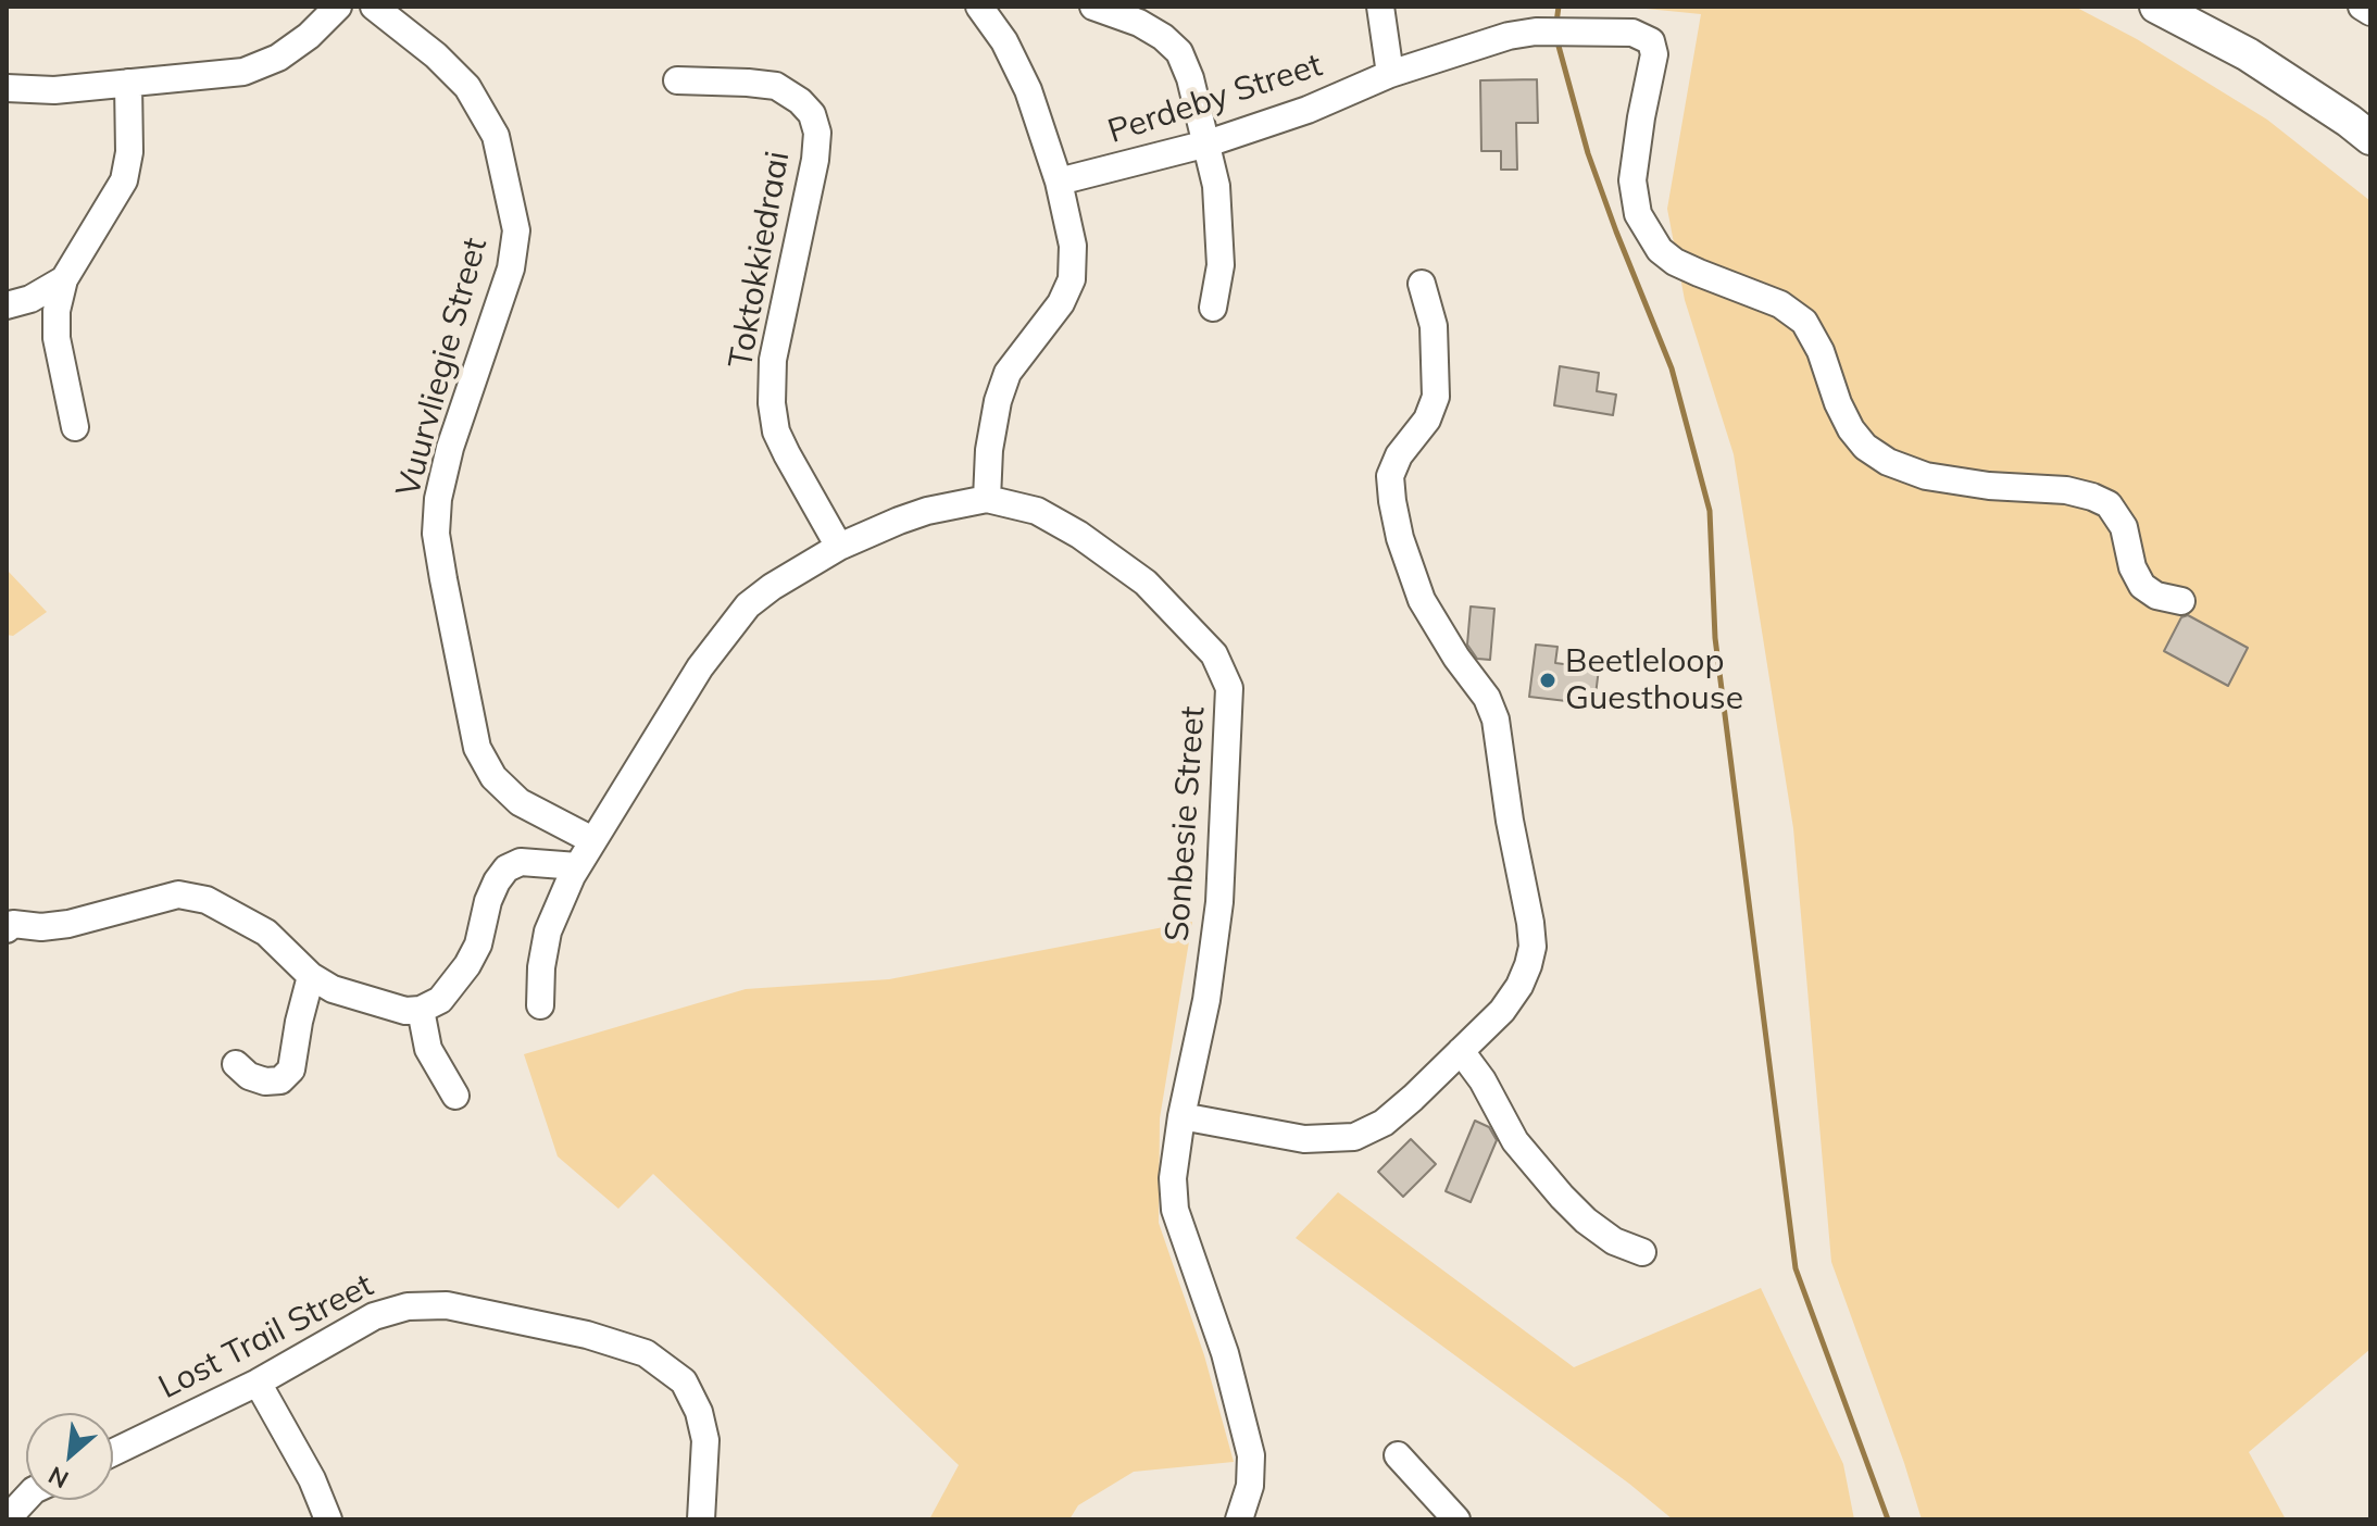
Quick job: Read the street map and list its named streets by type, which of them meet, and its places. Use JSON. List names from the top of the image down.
{
  "streets": {
    "street": [
      "Perdeby Street",
      "Toktokkiedraai",
      "Vuurvliegie Street",
      "Sonbesie Street",
      "Lost Trail Street"
    ]
  },
  "crossings": [
    ["Toktokkiedraai", "Sonbesie Street"],
    ["Vuurvliegie Street", "Sonbesie Street"]
  ],
  "places": ["Beetleloop Guesthouse"],
  "north": "bottom left"
}
